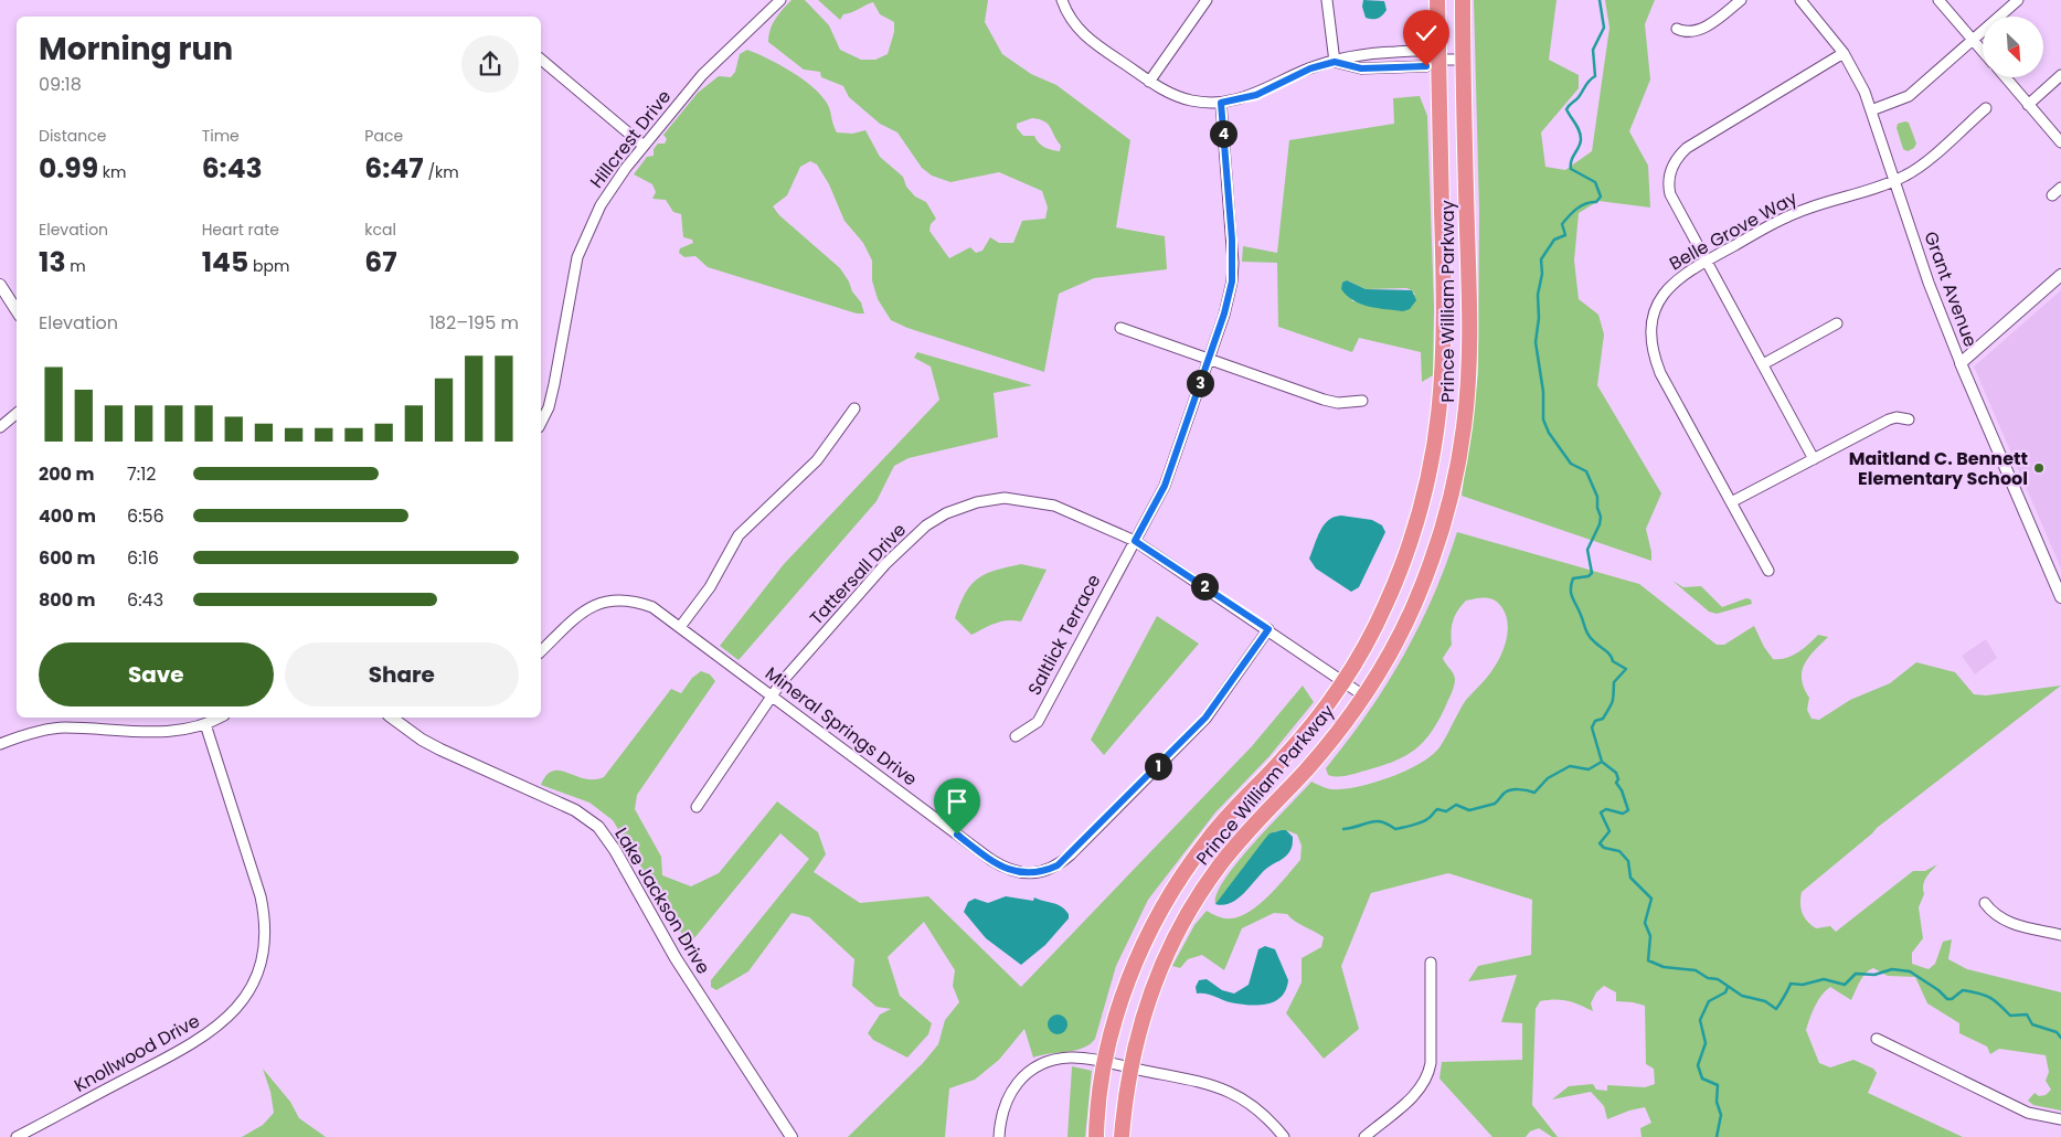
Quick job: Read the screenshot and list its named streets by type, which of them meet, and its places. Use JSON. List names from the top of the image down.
{
  "streets": {
    "highway": ["Prince William Parkway"],
    "street": [
      "Hillcrest Drive",
      "Belle Grove Way",
      "Grant Avenue",
      "Tattersall Drive",
      "Saltlick Terrace",
      "Mineral Springs Drive",
      "Lake Jackson Drive",
      "Knollwood Drive"
    ]
  },
  "crossings": [
    ["Belle Grove Way", "Grant Avenue"],
    ["Prince William Parkway", "Tattersall Drive"],
    ["Tattersall Drive", "Saltlick Terrace"],
    ["Tattersall Drive", "Mineral Springs Drive"]
  ],
  "places": ["Maitland C. Bennett Elementary School"],
  "north": "bottom right",
  "page": {
    "heading": ["Morning run", "09:18"],
    "stats": [
      ["Distance", "0.99 km"],
      ["Time", "6:43"],
      ["Pace", "6:47 /km"],
      ["Elevation", "13 m"],
      ["Heart rate", "145 bpm"],
      ["kcal", "67"]
    ],
    "pins": [
      "4",
      "3",
      "2",
      "1"
    ],
    "chart": ["Elevation", "182–195 m"],
    "list": [
      {
        "name": "200 m",
        "note": "7:12"
      },
      {
        "name": "400 m",
        "note": "6:56"
      },
      {
        "name": "600 m",
        "note": "6:16"
      },
      {
        "name": "800 m",
        "note": "6:43"
      }
    ],
    "buttons": ["Save", "Share"]
  }
}
